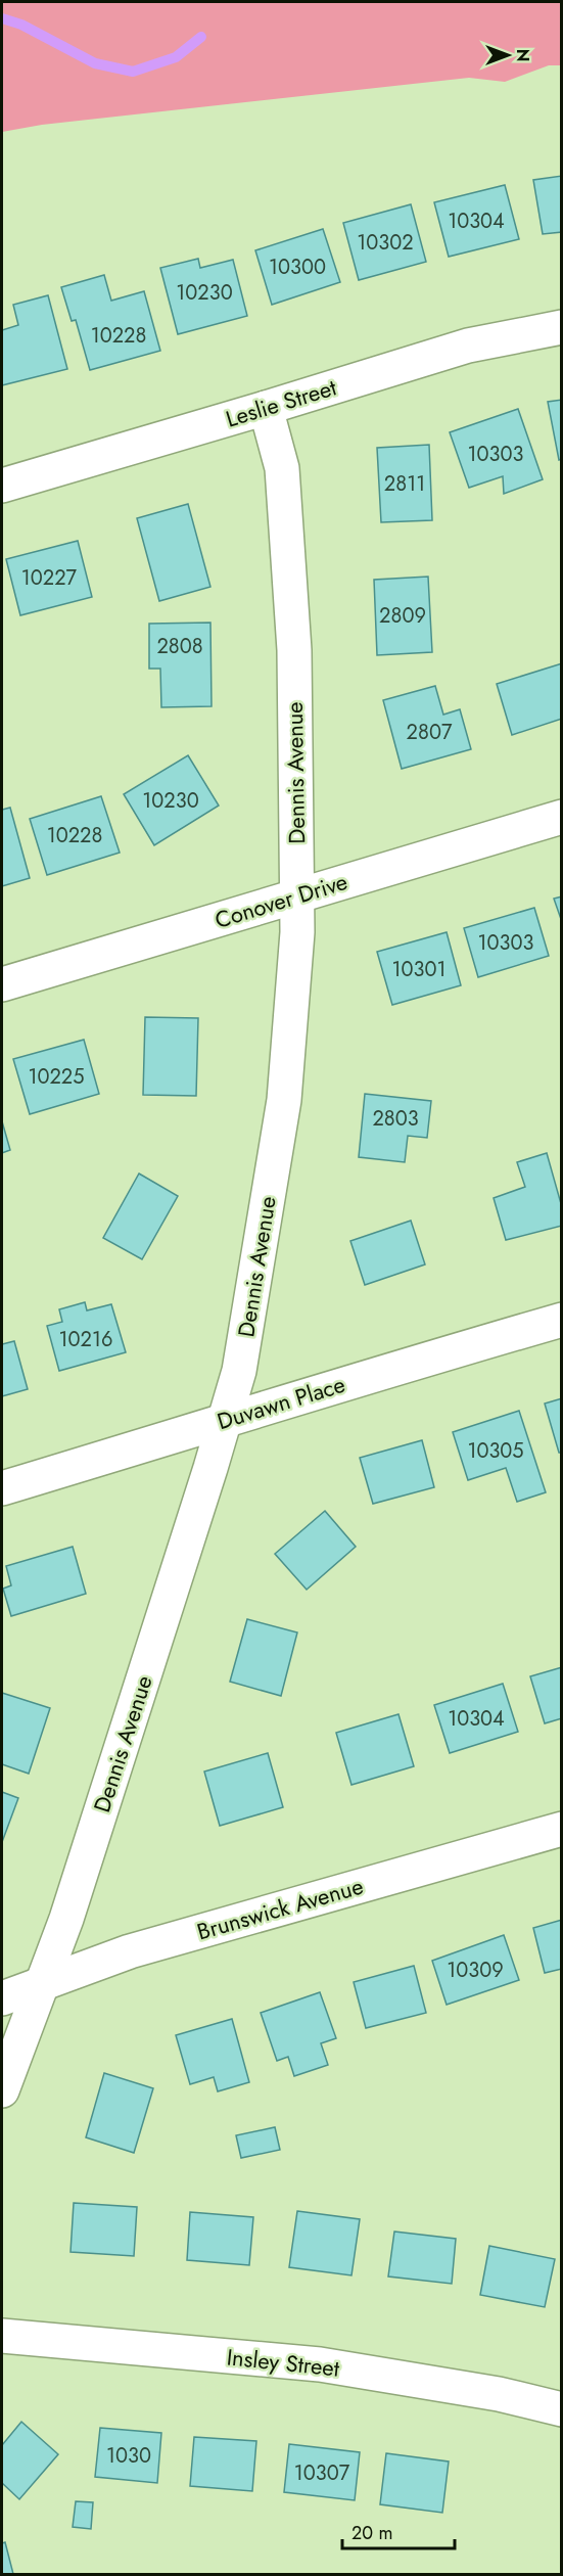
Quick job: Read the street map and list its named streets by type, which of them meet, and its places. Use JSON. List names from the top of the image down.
{
  "streets": {
    "street": [
      "Leslie Street",
      "Dennis Avenue",
      "Conover Drive",
      "Duvawn Place",
      "Brunswick Avenue",
      "Insley Street"
    ]
  },
  "crossings": [
    ["Leslie Street", "Dennis Avenue"],
    ["Dennis Avenue", "Conover Drive"],
    ["Dennis Avenue", "Duvawn Place"],
    ["Dennis Avenue", "Brunswick Avenue"]
  ],
  "house_numbers": [
    "10304",
    "10302",
    "10300",
    "10230",
    "10228",
    "10303",
    "2811",
    "10227",
    "2809",
    "2808",
    "2807",
    "10230",
    "10228",
    "10303",
    "10301",
    "10225",
    "2803",
    "10216",
    "10305",
    "10304",
    "10309",
    "1030",
    "10307"
  ],
  "scale_bar": "20 m",
  "north": "right"
}
